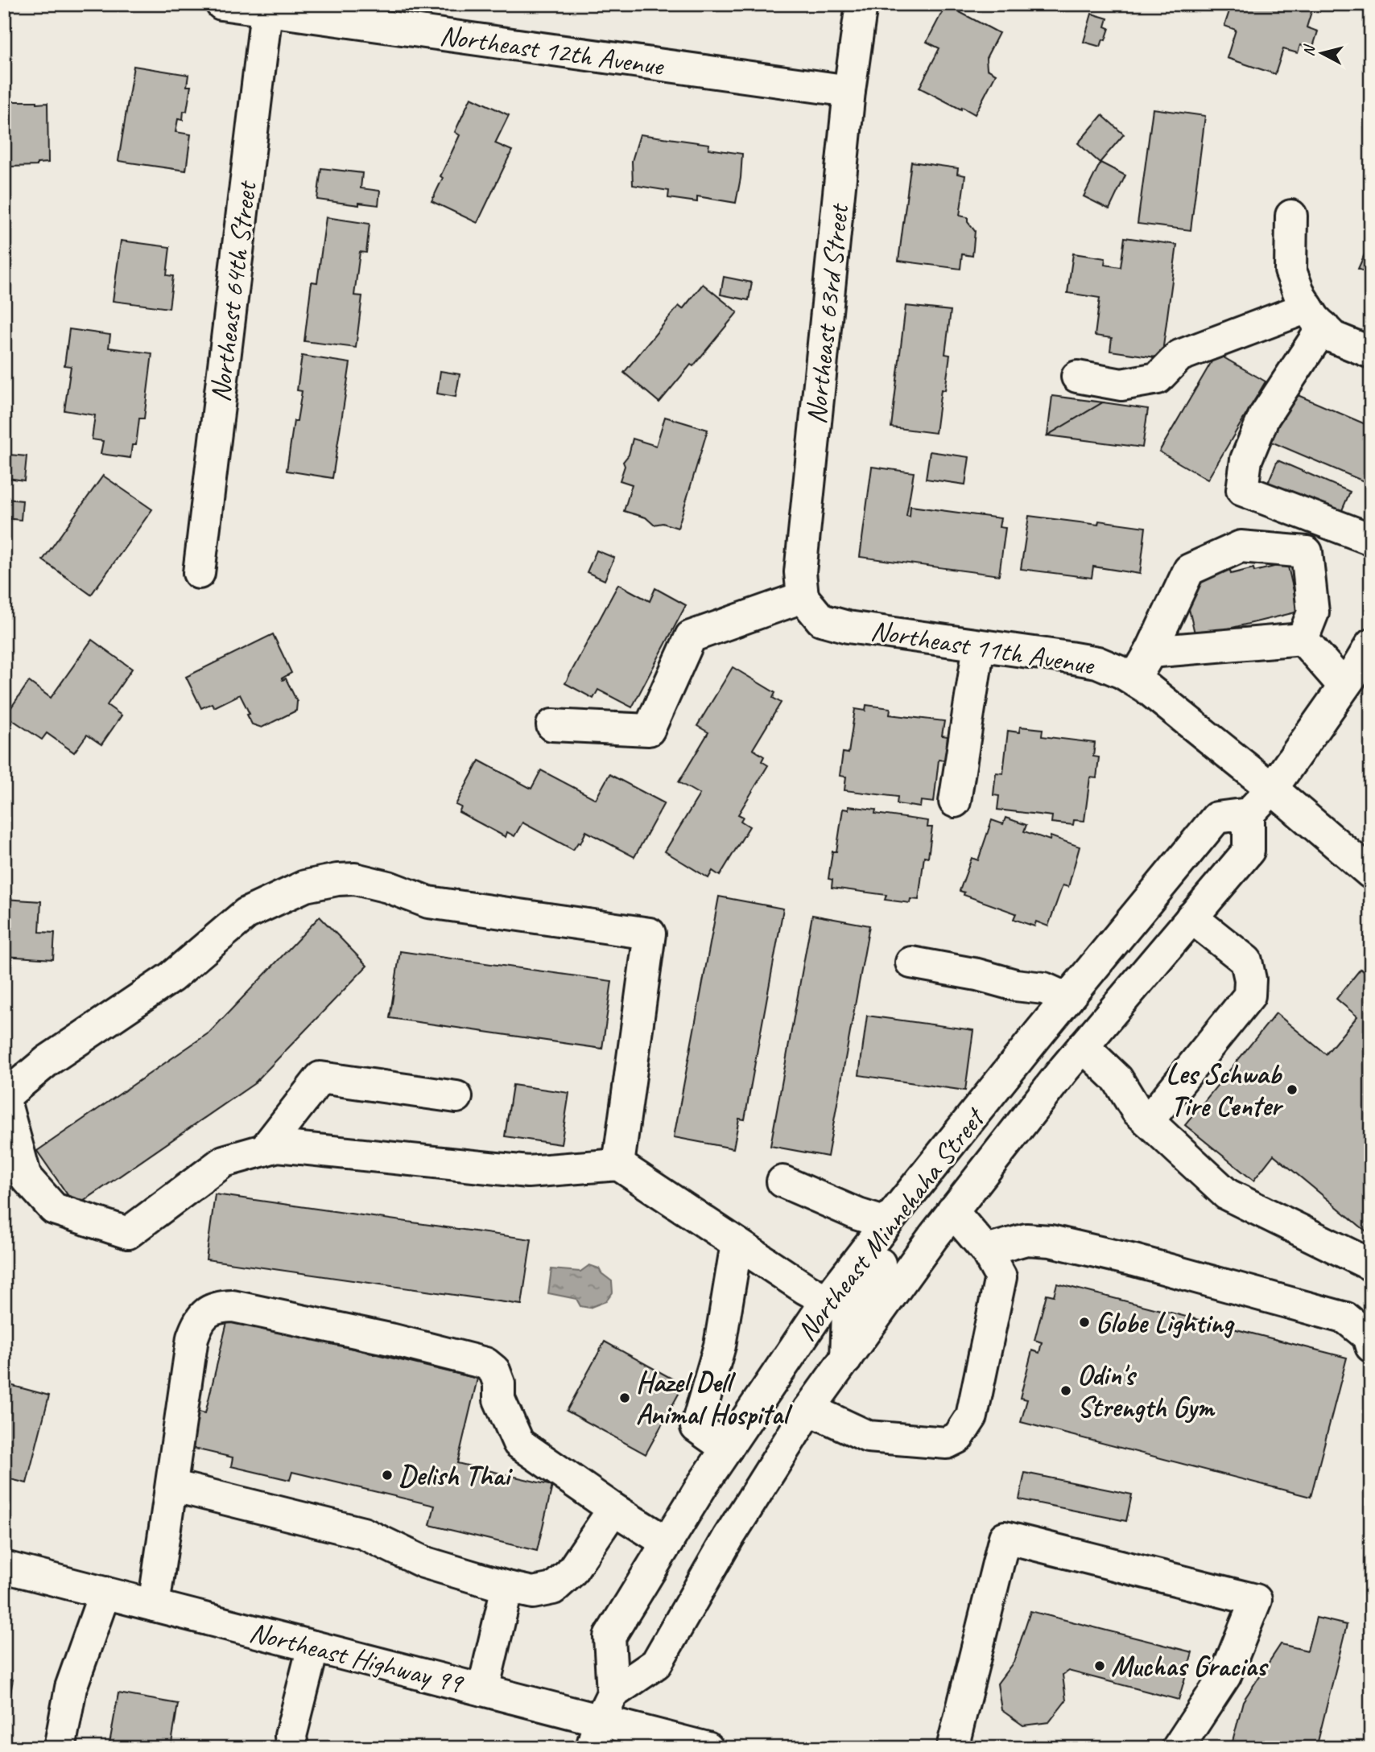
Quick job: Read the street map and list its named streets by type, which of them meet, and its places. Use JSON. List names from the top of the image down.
{
  "streets": {
    "main road": [
      "Northeast 12th Avenue",
      "Northeast 64th Street",
      "Northeast 63rd Street",
      "Northeast 11th Avenue",
      "Northeast Minnehaha Street",
      "Northeast Highway 99"
    ]
  },
  "crossings": [
    ["Northeast 12th Avenue", "Northeast 64th Street"],
    ["Northeast 12th Avenue", "Northeast 63rd Street"],
    ["Northeast 63rd Street", "Northeast 11th Avenue"],
    ["Northeast Minnehaha Street", "Northeast Highway 99"]
  ],
  "places": [
    "Les Schwab Tire Center",
    "Globe Lighting",
    "Odin's Strength Gym",
    "Hazel Dell Animal Hospital",
    "Delish Thai",
    "Muchas Gracias"
  ],
  "north": "left"
}
